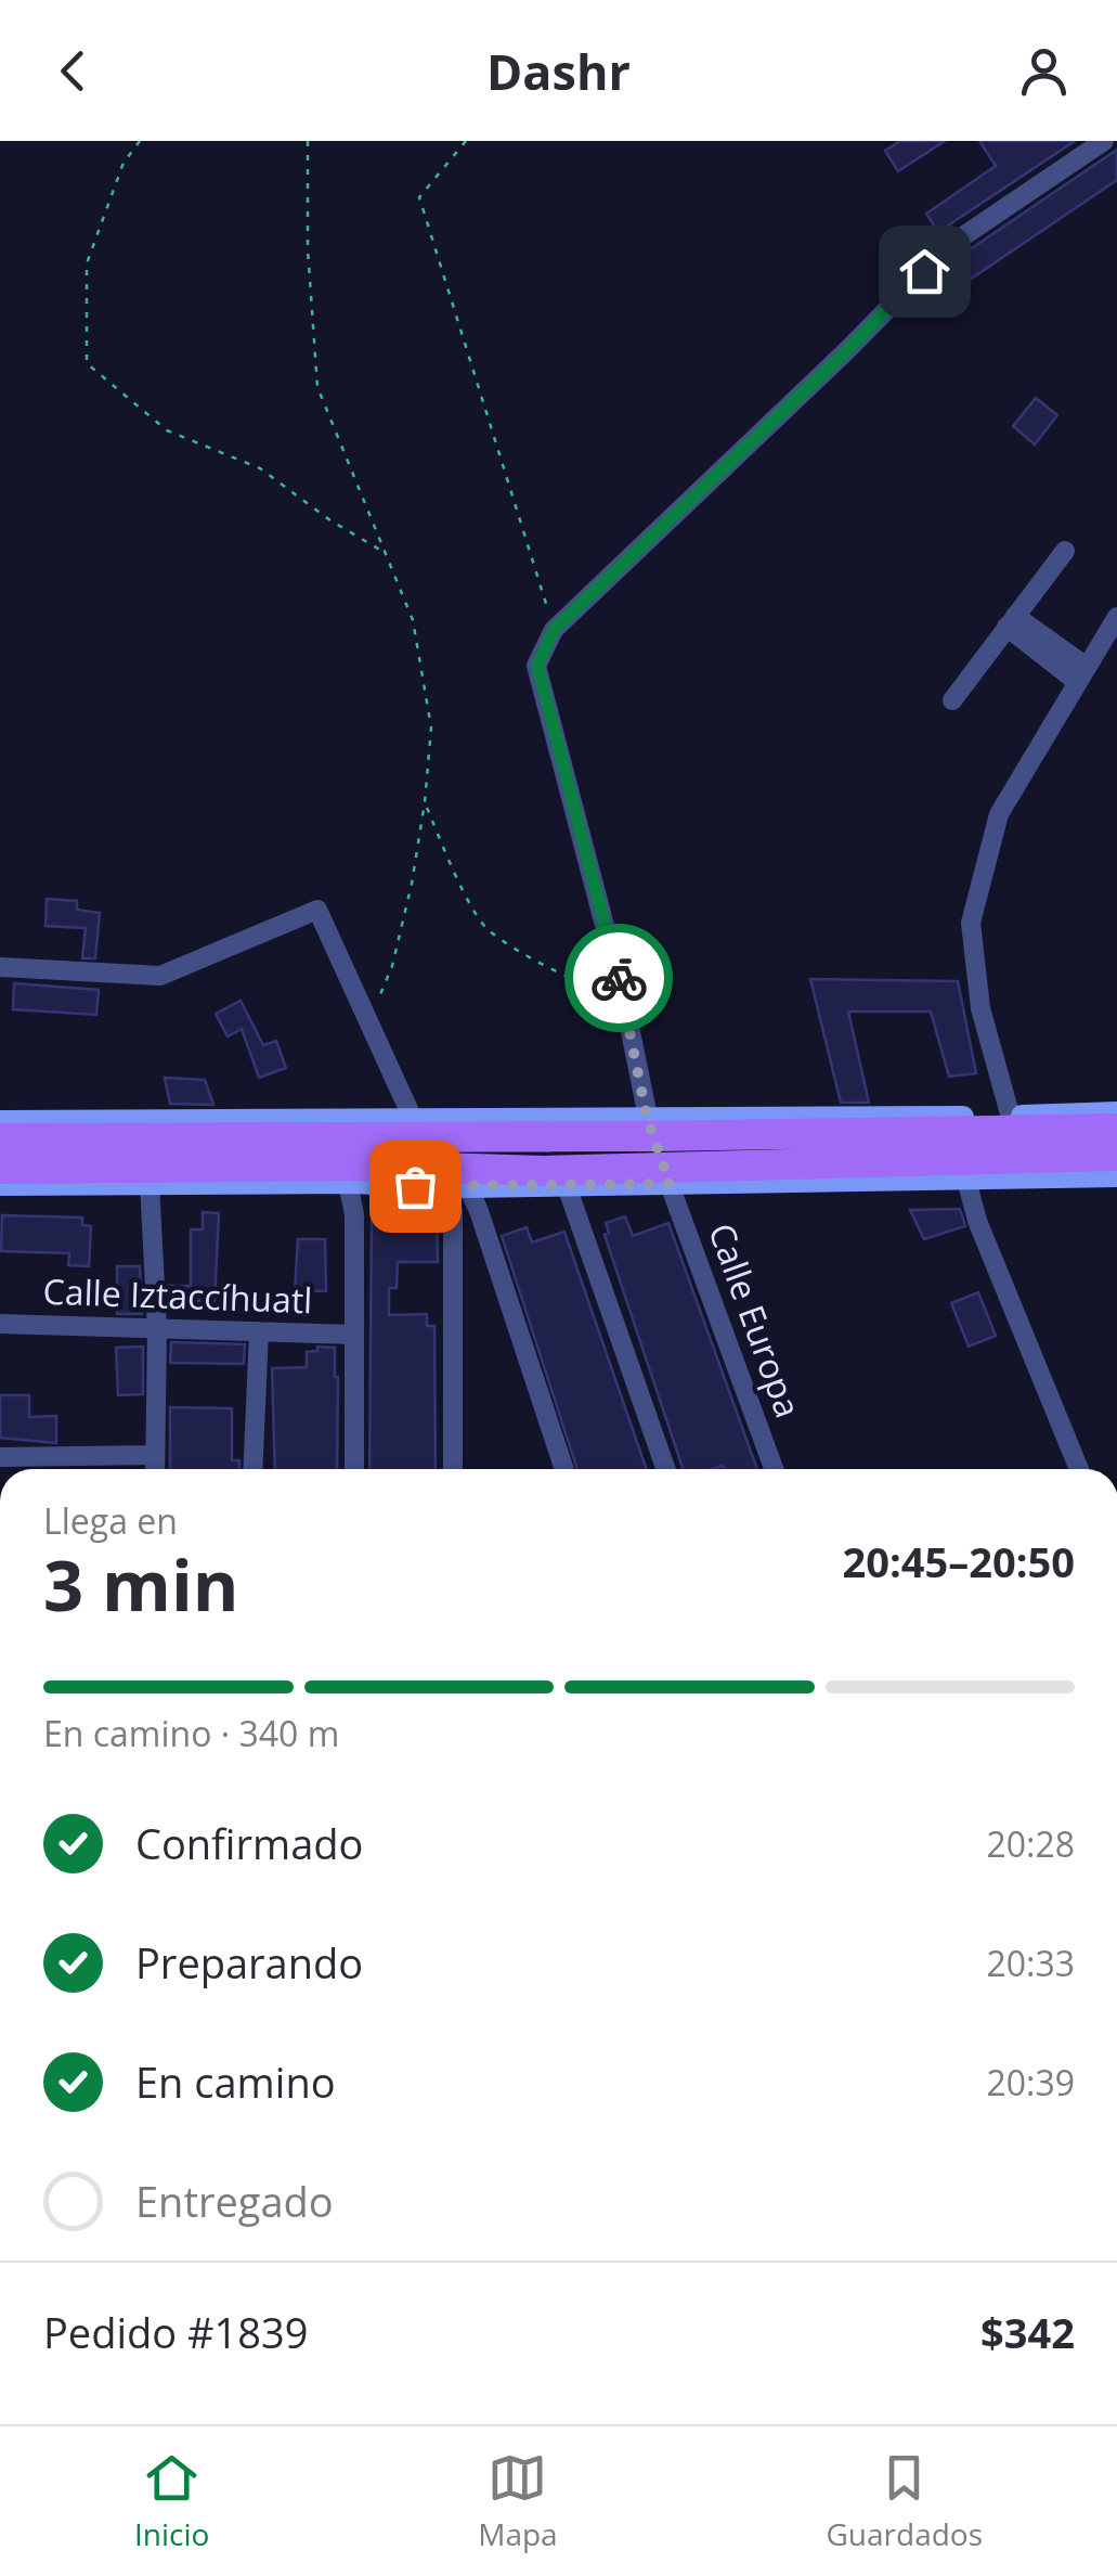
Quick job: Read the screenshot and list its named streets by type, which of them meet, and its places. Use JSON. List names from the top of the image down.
{
  "streets": {
    "street": ["Calle Iztaccíhuatl", "Calle Europa"]
  },
  "page": {
    "header": "Dashr",
    "heading": ["3 min", "Llega en", "20:45–20:50"],
    "panel": ["Pedido #1839", "$342"],
    "bar": "En camino · 340 m",
    "list": [
      ["Confirmado", "20:28"],
      ["Preparando", "20:33"],
      ["En camino", "20:39"],
      "Entregado"
    ],
    "tabs": ["Inicio", "Mapa", "Guardados"]
  }
}
